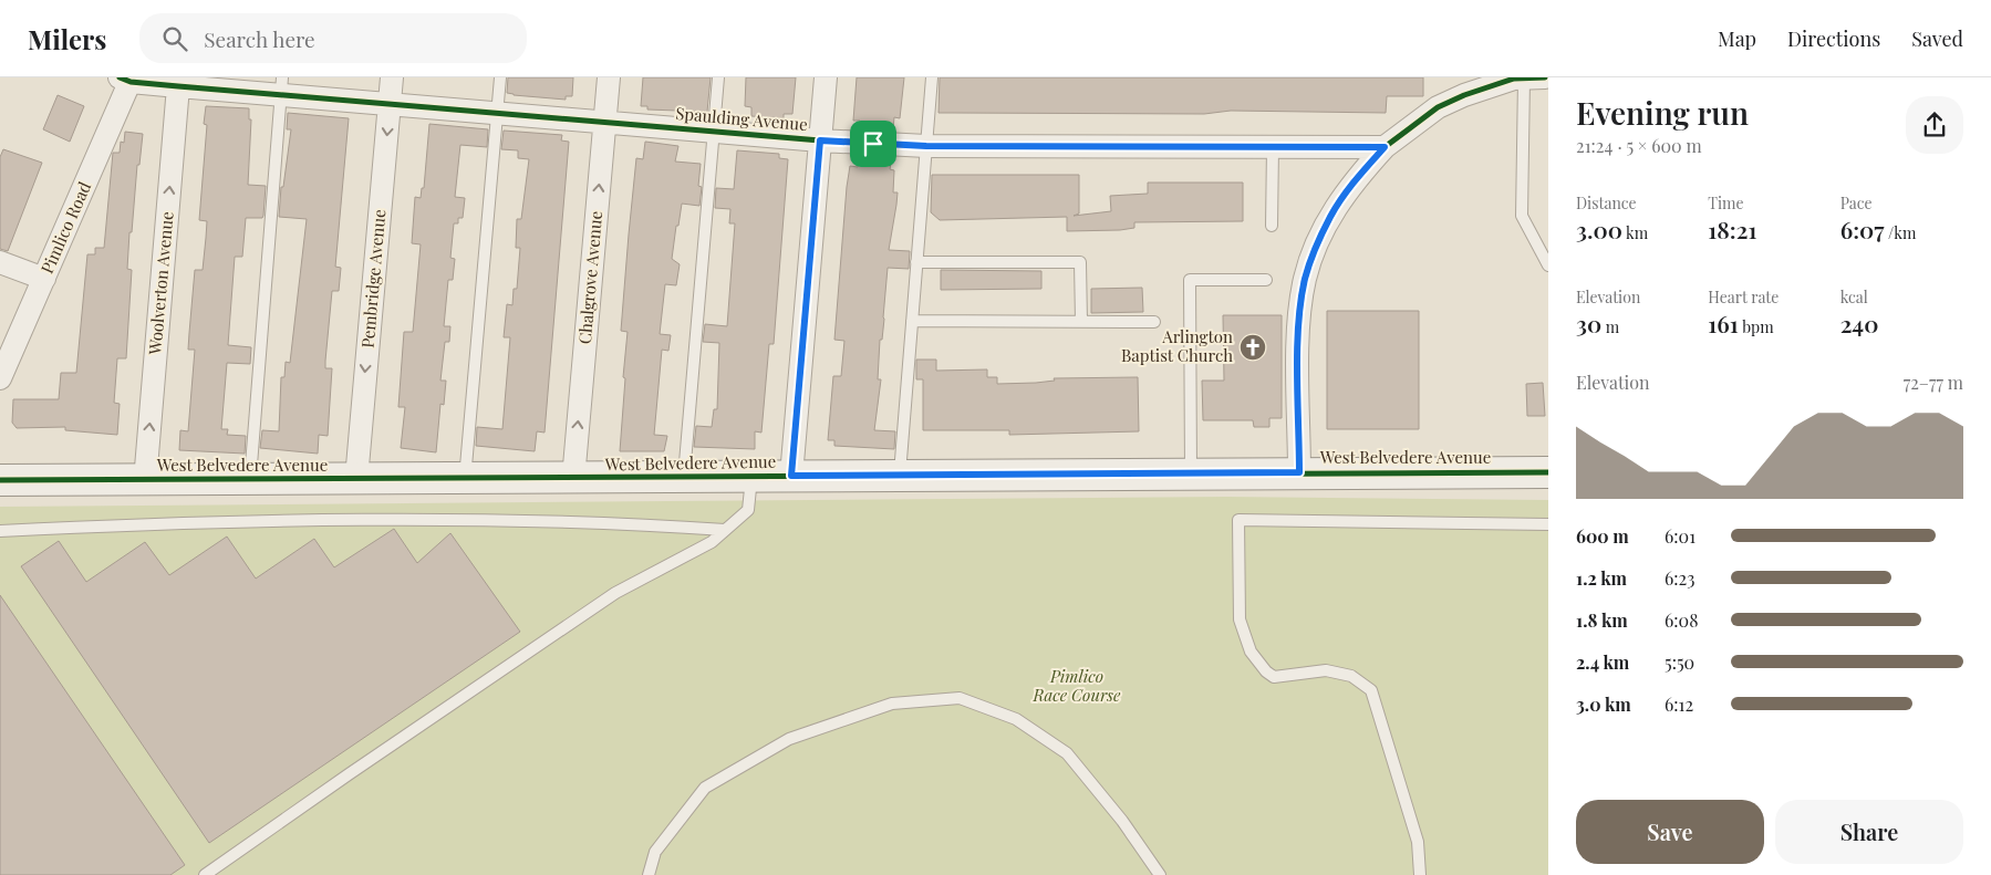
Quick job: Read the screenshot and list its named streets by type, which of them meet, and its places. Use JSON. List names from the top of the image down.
{
  "streets": {
    "main road": ["West Belvedere Avenue"],
    "street": [
      "Spaulding Avenue",
      "Pimlico Road",
      "Chalgrove Avenue",
      "Pembridge Avenue",
      "Woolverton Avenue"
    ]
  },
  "crossings": [
    ["Spaulding Avenue", "Pimlico Road"],
    ["Spaulding Avenue", "Chalgrove Avenue"],
    ["Spaulding Avenue", "Pembridge Avenue"],
    ["Spaulding Avenue", "Woolverton Avenue"],
    ["Chalgrove Avenue", "West Belvedere Avenue"],
    ["Pembridge Avenue", "West Belvedere Avenue"],
    ["Woolverton Avenue", "West Belvedere Avenue"]
  ],
  "one_way": ["Chalgrove Avenue", "Pembridge Avenue", "Woolverton Avenue"],
  "parks": ["Pimlico Race Course"],
  "places": {
    "church": ["Arlington Baptist Church"]
  },
  "page": {
    "header": "Milers",
    "search": "Search here",
    "nav": ["Map", "Directions", "Saved"],
    "heading": ["Evening run", "21:24 · 5 × 600 m"],
    "stats": [
      ["Distance", "3.00 km"],
      ["Time", "18:21"],
      ["Pace", "6:07 /km"],
      ["Elevation", "30 m"],
      ["Heart rate", "161 bpm"],
      ["kcal", "240"]
    ],
    "chart": ["Elevation", "72–77 m"],
    "list": [
      {
        "name": "600 m",
        "note": "6:01"
      },
      {
        "name": "1.2 km",
        "note": "6:23"
      },
      {
        "name": "1.8 km",
        "note": "6:08"
      },
      {
        "name": "2.4 km",
        "note": "5:50"
      },
      {
        "name": "3.0 km",
        "note": "6:12"
      }
    ],
    "buttons": ["Save", "Share"]
  }
}
